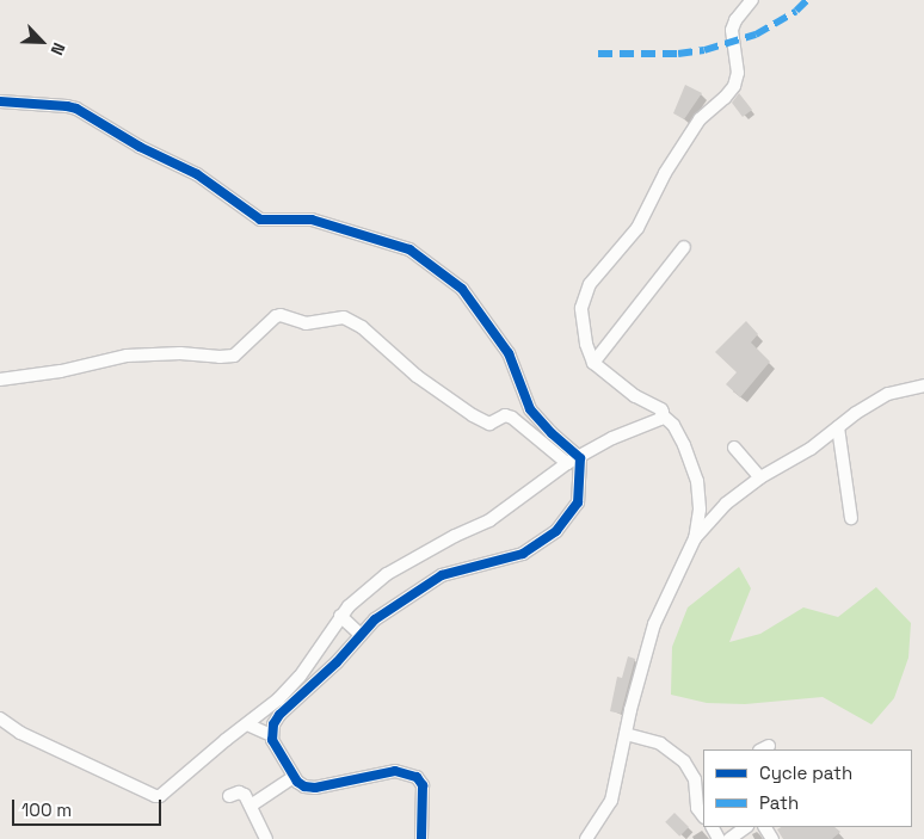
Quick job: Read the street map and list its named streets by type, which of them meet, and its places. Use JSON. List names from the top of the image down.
{
  "legend": ["Cycle path", "Path"],
  "scale_bar": "100 m",
  "north": "bottom right"
}
